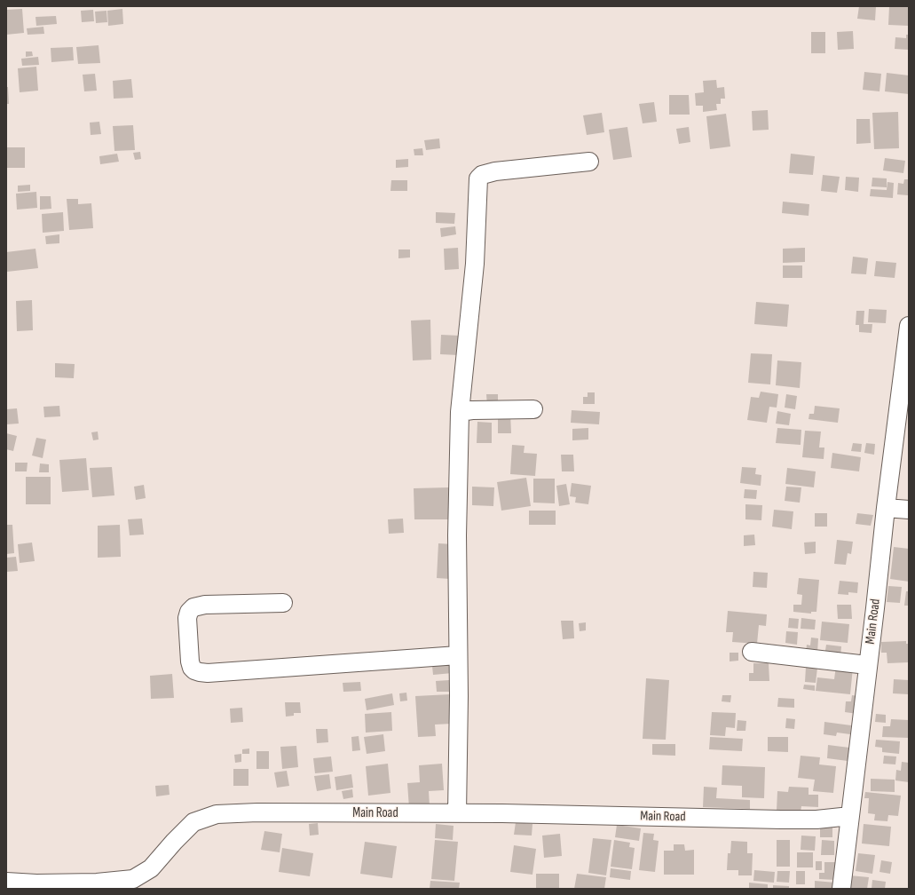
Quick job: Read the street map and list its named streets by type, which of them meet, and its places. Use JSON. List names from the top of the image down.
{
  "streets": {
    "street": ["Main Road"]
  }
}
